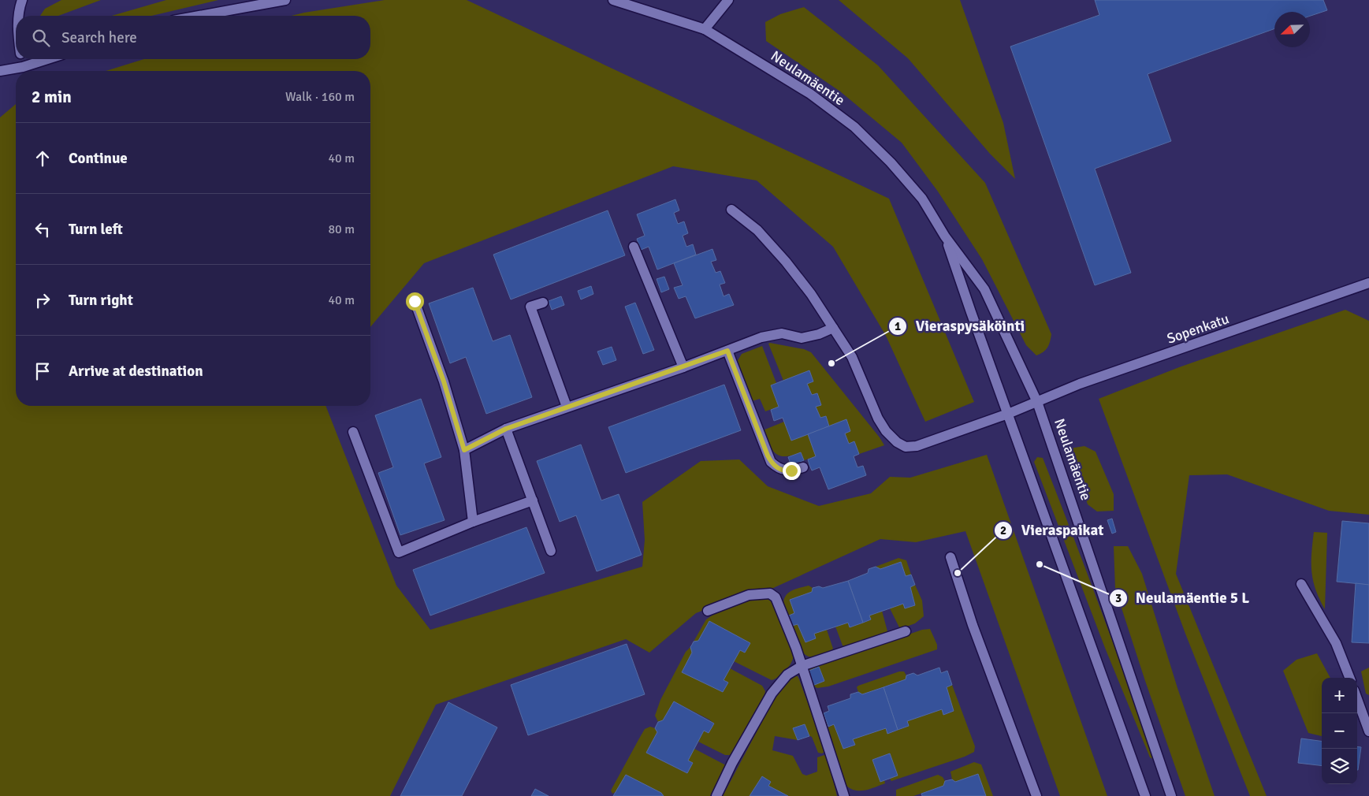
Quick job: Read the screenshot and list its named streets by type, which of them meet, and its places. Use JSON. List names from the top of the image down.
{
  "streets": {
    "street": ["Neulamäentie", "Sopenkatu"]
  },
  "crossings": [
    ["Neulamäentie", "Sopenkatu"]
  ],
  "places": ["Vieraspysäköinti", "Neulamäentie 5 L", "Vieraspaikat"],
  "north": "bottom left",
  "page": {
    "search": "Search here",
    "heading": ["2 min", "Walk · 160 m"],
    "list": [
      ["Continue", "40 m"],
      ["Turn left", "80 m"],
      ["Turn right", "40 m"],
      "Arrive at destination"
    ],
    "map_buttons": ["+", "−"]
  }
}
